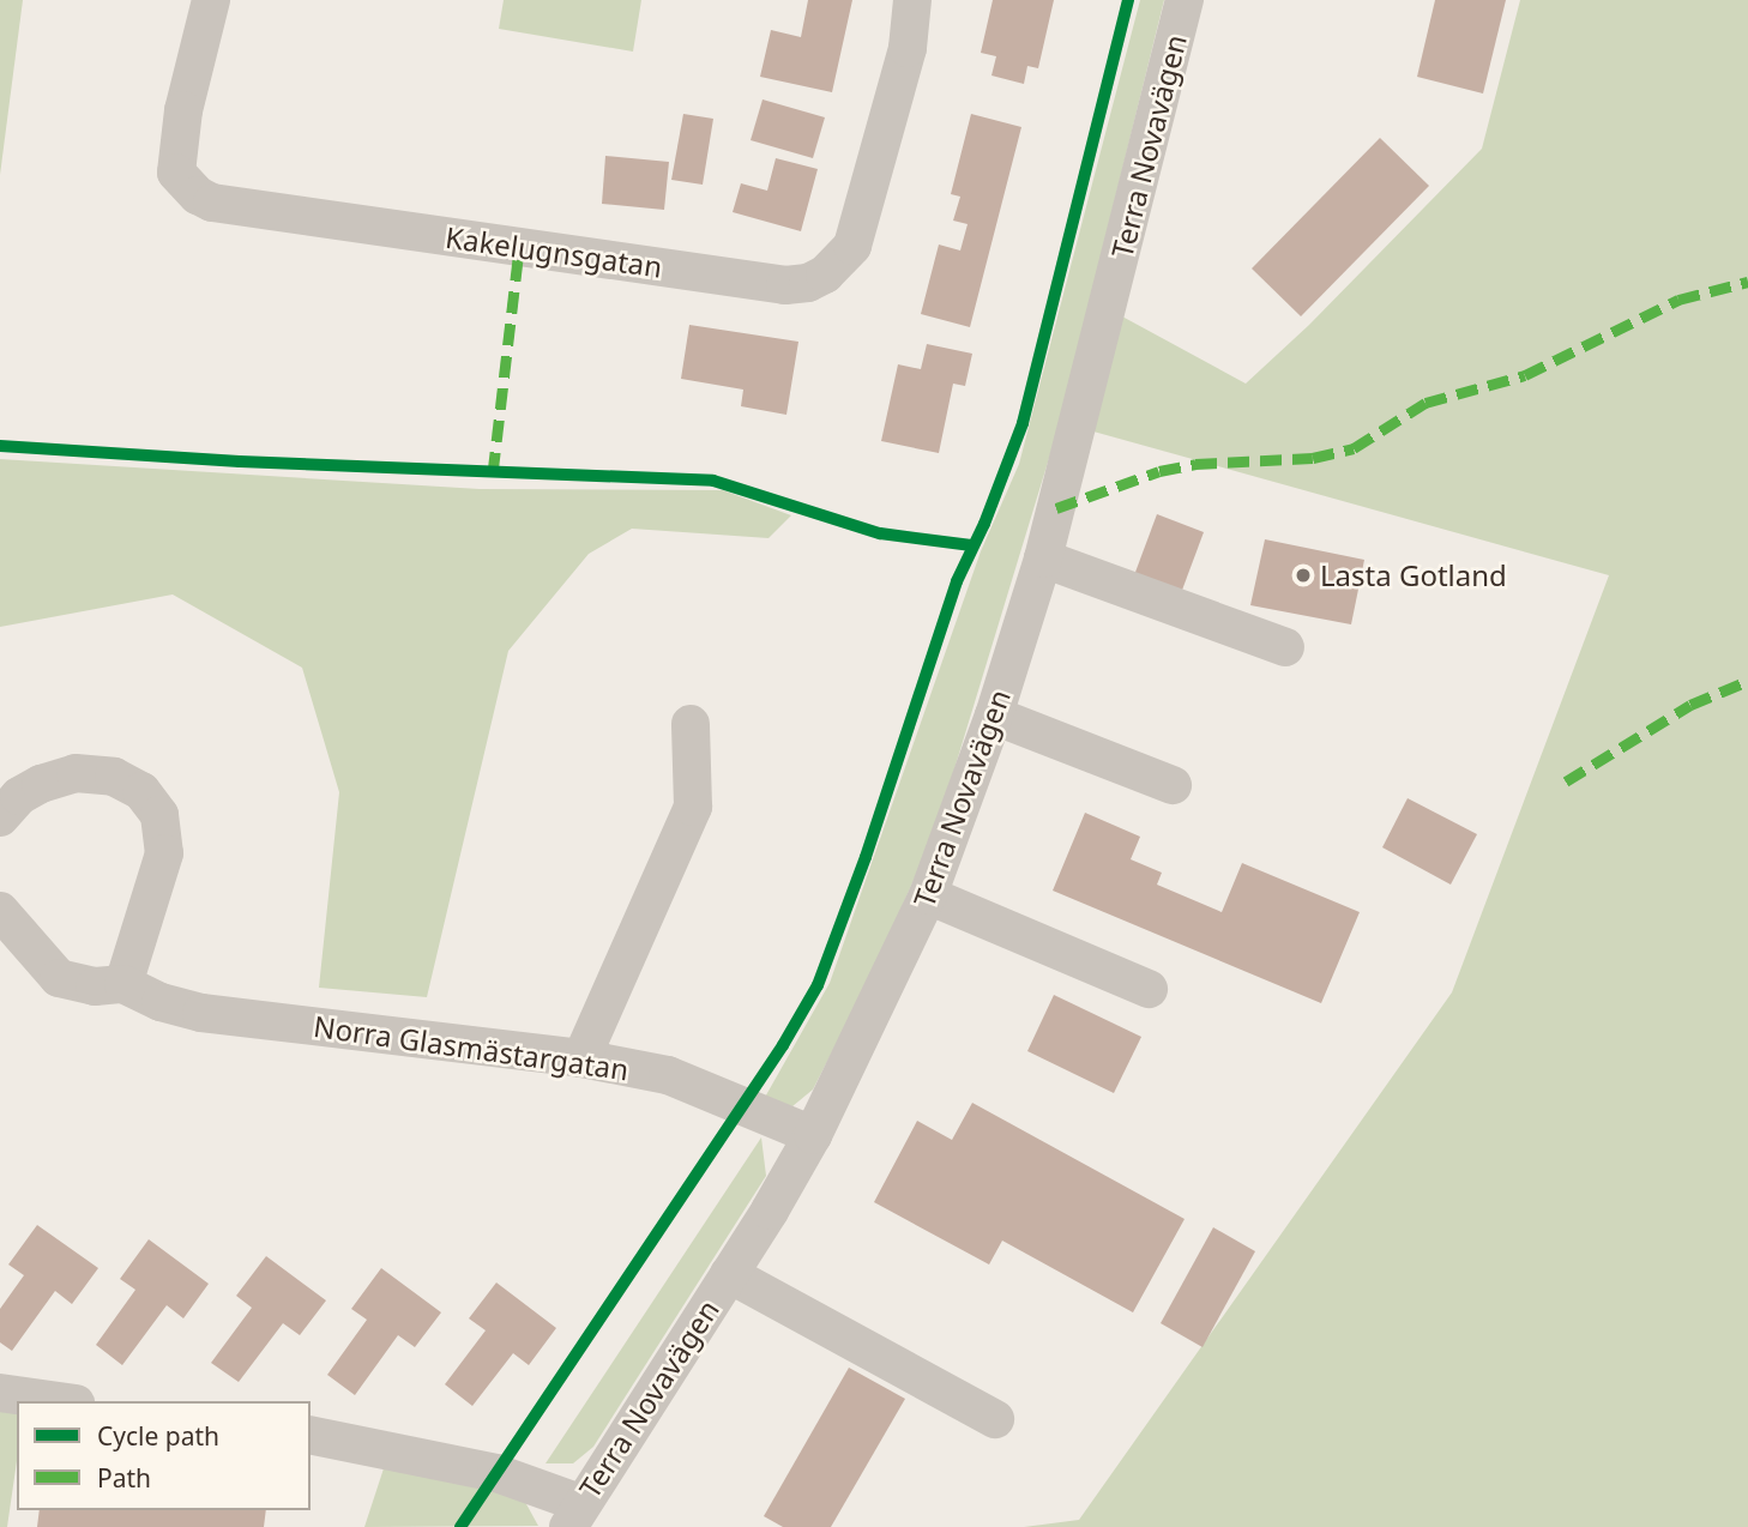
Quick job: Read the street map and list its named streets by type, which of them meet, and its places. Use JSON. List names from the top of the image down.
{
  "streets": {
    "street": ["Terra Novavägen", "Kakelugnsgatan", "Norra Glasmästargatan"]
  },
  "crossings": [
    ["Terra Novavägen", "Norra Glasmästargatan"]
  ],
  "places": ["Lasta Gotland"],
  "legend": ["Cycle path", "Path"]
}
